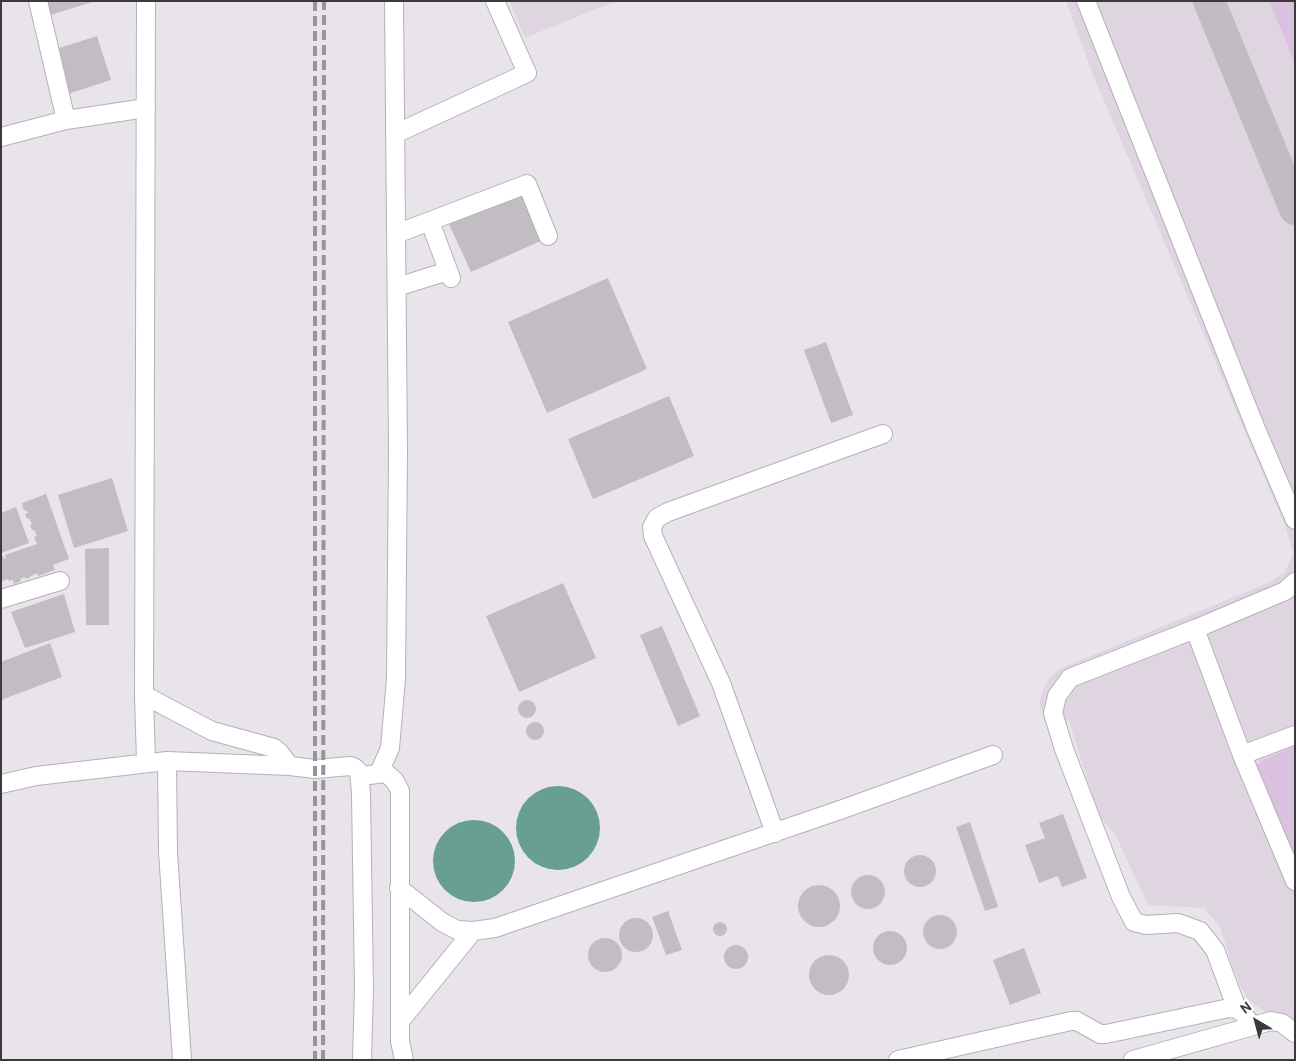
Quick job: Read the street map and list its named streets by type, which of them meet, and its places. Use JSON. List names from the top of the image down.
{
  "north": "top left"
}
